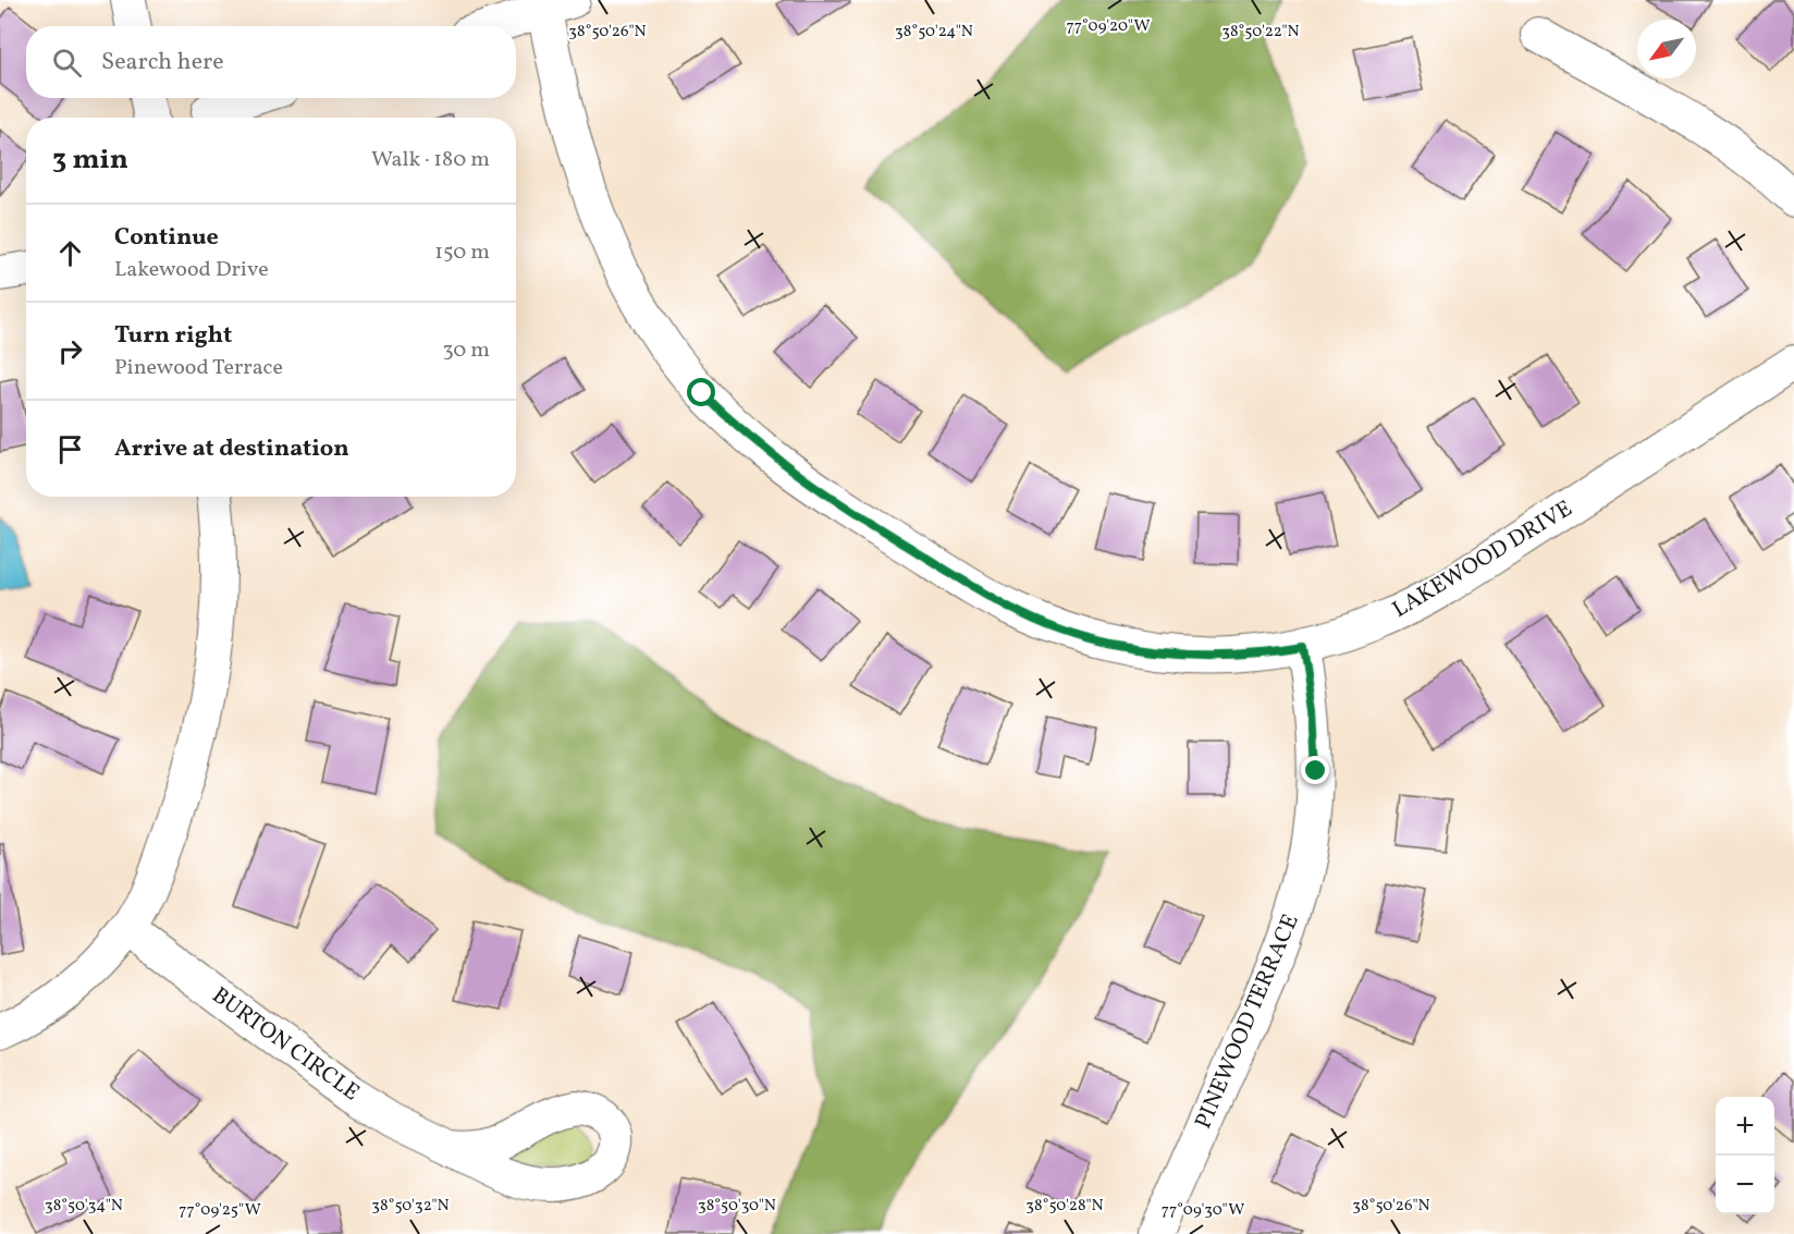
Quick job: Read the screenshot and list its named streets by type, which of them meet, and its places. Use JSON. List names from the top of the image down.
{
  "streets": {
    "street": ["LAKEWOOD DRIVE", "PINEWOOD TERRACE", "BURTON CIRCLE"]
  },
  "crossings": [
    ["LAKEWOOD DRIVE", "PINEWOOD TERRACE"]
  ],
  "north": "bottom left",
  "page": {
    "search": "Search here",
    "heading": ["3 min", "Walk · 180 m"],
    "list": [
      ["Continue", "Lakewood Drive", "150 m"],
      ["Turn right", "Pinewood Terrace", "30 m"],
      "Arrive at destination"
    ],
    "map_buttons": ["+", "−"]
  },
  "coordinates": [
    "77°09'20\"W",
    "38°50'26\"N",
    "38°50'24\"N",
    "38°50'22\"N",
    "38°50'34\"N",
    "38°50'32\"N",
    "38°50'30\"N",
    "38°50'28\"N",
    "77°09'25\"W",
    "77°09'30\"W"
  ]
}
